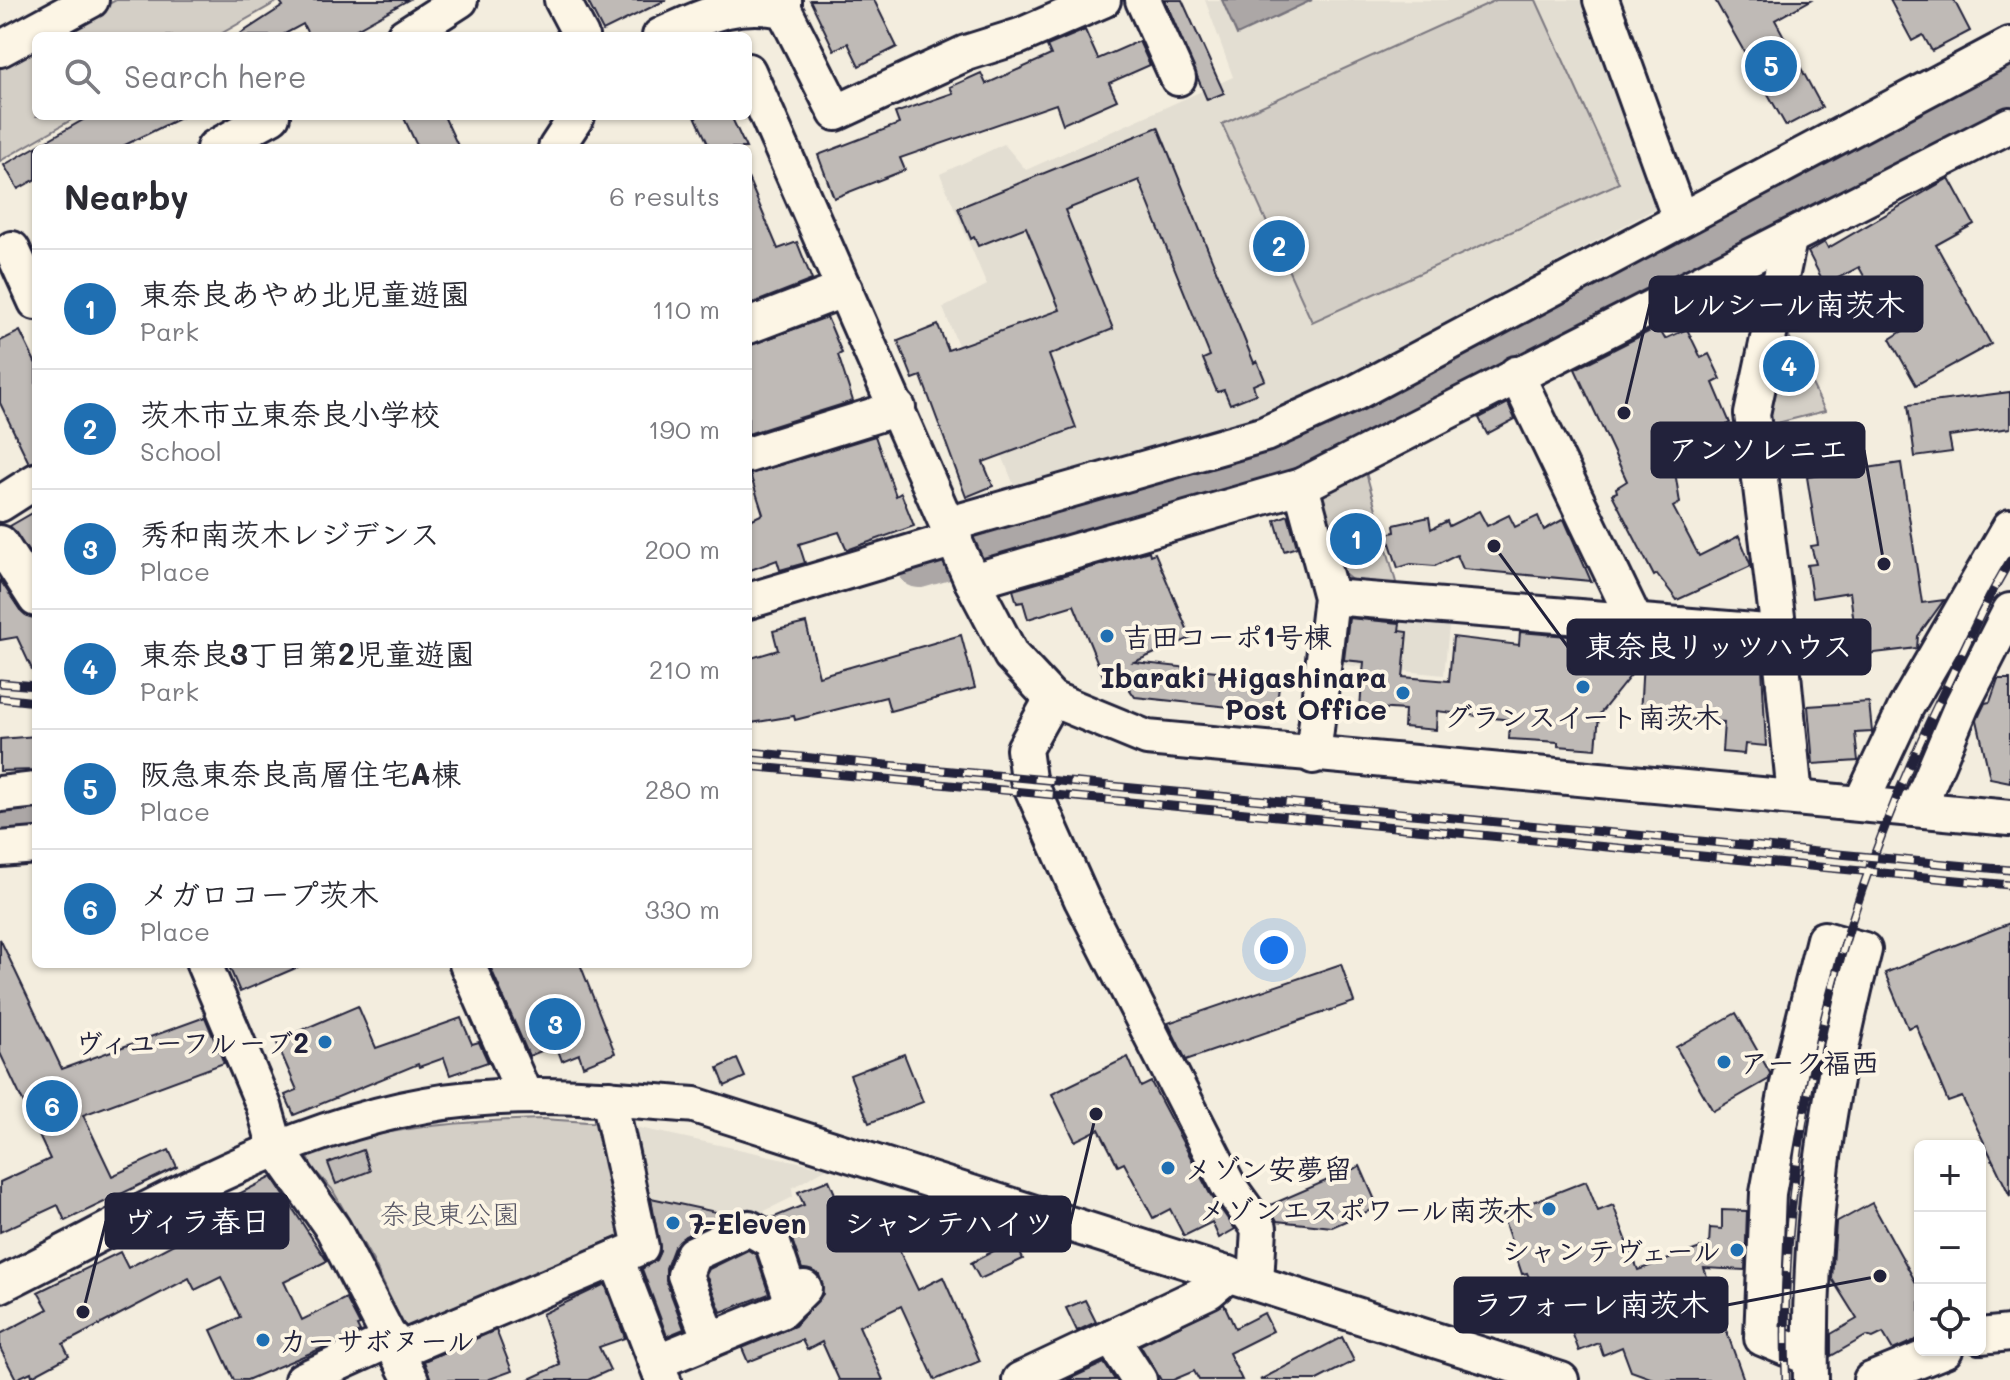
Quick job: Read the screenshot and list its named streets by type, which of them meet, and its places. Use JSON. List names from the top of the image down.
{
  "parks": ["奈良東公園"],
  "places": [
    "レルシール南茨木",
    "東奈良リッツハウス",
    "アンソレニエ",
    "吉田コーポ1号棟",
    "グランスイート南茨木",
    "Ibaraki Higashinara Post Office",
    "ヴィユーフルーブ2",
    "アーク福西",
    "シャンテハイツ",
    "メゾン安夢留",
    "メゾンエスポワール南茨木",
    "7-Eleven",
    "シャンテヴェール",
    "ラフォーレ南茨木",
    "ヴィラ春日",
    "カーサボヌール"
  ],
  "page": {
    "search": "Search here",
    "pins": [
      "5",
      "2",
      "4",
      "1",
      "3",
      "6"
    ],
    "heading": ["Nearby", "6 results"],
    "list": [
      {
        "mark": "1",
        "name": "東奈良あやめ北児童遊園",
        "note": "Park",
        "value": "110 m"
      },
      {
        "mark": "2",
        "name": "茨木市立東奈良小学校",
        "note": "School",
        "value": "190 m"
      },
      {
        "mark": "3",
        "name": "秀和南茨木レジデンス",
        "note": "Place",
        "value": "200 m"
      },
      {
        "mark": "4",
        "name": "東奈良3丁目第2児童遊園",
        "note": "Park",
        "value": "210 m"
      },
      {
        "mark": "5",
        "name": "阪急東奈良高層住宅A棟",
        "note": "Place",
        "value": "280 m"
      },
      {
        "mark": "6",
        "name": "メガロコープ茨木",
        "note": "Place",
        "value": "330 m"
      }
    ],
    "map_buttons": ["+", "−"]
  }
}
